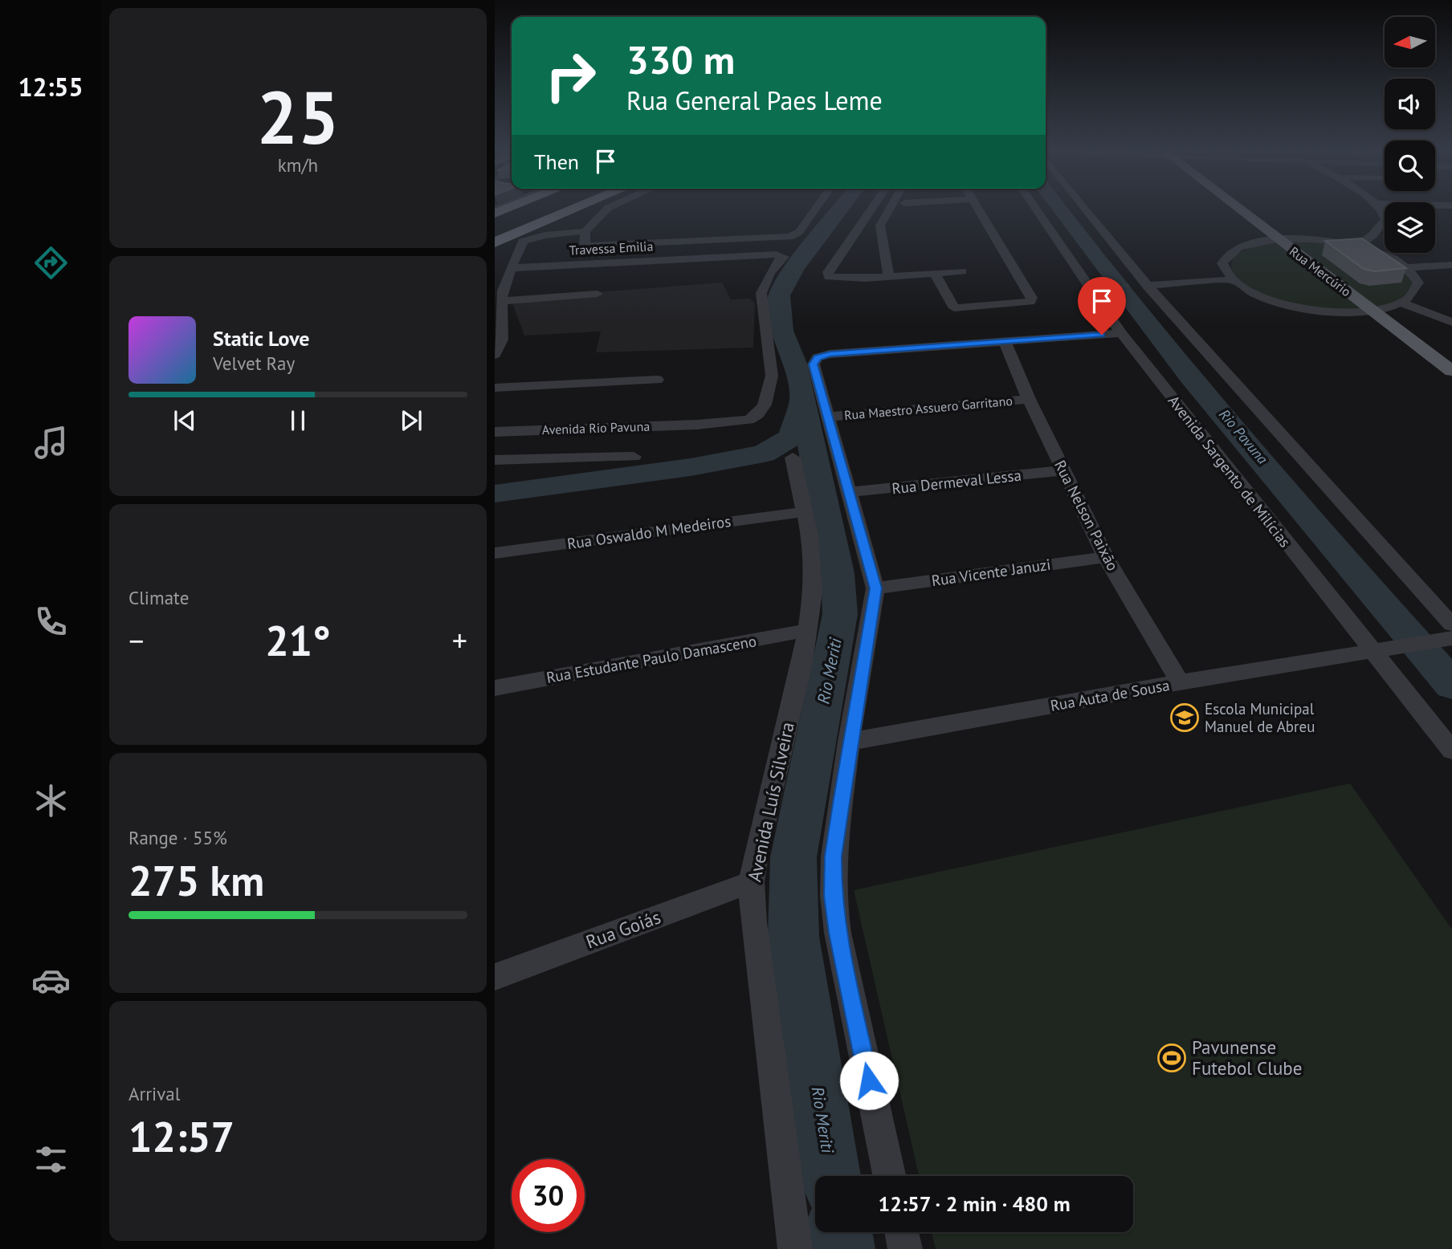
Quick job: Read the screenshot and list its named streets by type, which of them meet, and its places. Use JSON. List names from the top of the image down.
{
  "streets": {
    "main road": ["Rua Mercúrio"],
    "street": [
      "Travessa Emilia",
      "Rua Maestro Assuero Garritano",
      "Avenida Rio Pavuna",
      "Avenida Sargento de Milícias",
      "Rua Dermeval Lessa",
      "Rua Nelson Paixão",
      "Rua Oswaldo M Medeiros",
      "Rua Vicente Januzi",
      "Rua Estudante Paulo Damasceno",
      "Rua Auta de Sousa",
      "Avenida Luís Silveira",
      "Rua Goiás"
    ]
  },
  "crossings": [
    ["Travessa Emilia", "Avenida Rio Pavuna"],
    ["Rua Maestro Assuero Garritano", "Rua Nelson Paixão"],
    ["Avenida Sargento de Milícias", "Rua Auta de Sousa"],
    ["Rua Dermeval Lessa", "Rua Nelson Paixão"],
    ["Rua Nelson Paixão", "Rua Vicente Januzi"],
    ["Rua Nelson Paixão", "Rua Auta de Sousa"],
    ["Rua Oswaldo M Medeiros", "Avenida Luís Silveira"],
    ["Rua Estudante Paulo Damasceno", "Avenida Luís Silveira"],
    ["Avenida Luís Silveira", "Rua Goiás"]
  ],
  "water": ["Rio Pavuna", "Rio Meriti"],
  "places": {
    "school or university": ["Escola Municipal Manuel de Abreu"],
    "sports": ["Pavunense Futebol Clube"]
  },
  "north": "left",
  "page": {
    "tabs": "12:55",
    "tile": [
      ["25", "km/h"],
      "Climate",
      ["Range · 55%", "275 km"],
      ["Arrival", "12:57"]
    ],
    "turn": ["330 m", "Rua General Paes Leme"],
    "then": "Then",
    "song": ["Static Love", "Velvet Ray"],
    "heat": ["−", "21°", "+"],
    "limit": "30",
    "trip": "12:57 · 2 min · 480 m"
  }
}
